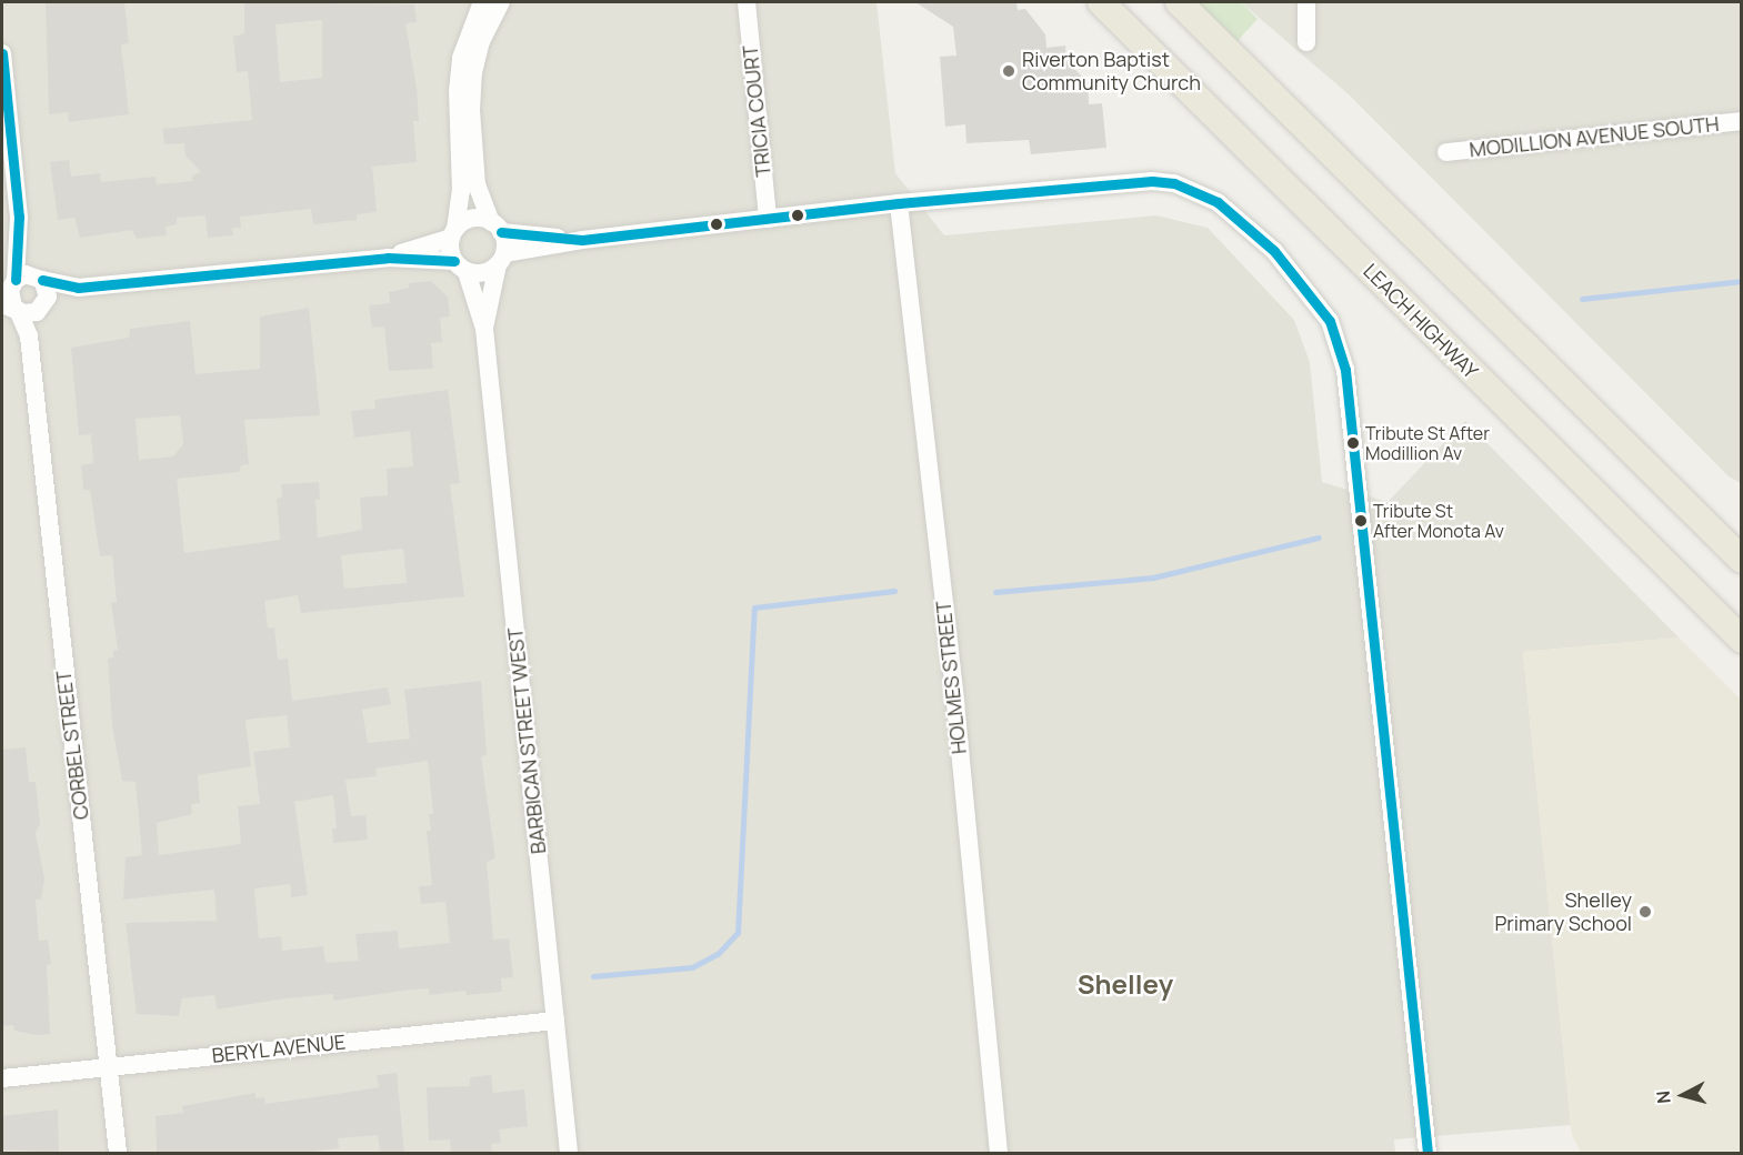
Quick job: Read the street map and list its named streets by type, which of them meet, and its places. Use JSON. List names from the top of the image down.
{
  "streets": {
    "highway": ["LEACH HIGHWAY"],
    "street": [
      "TRICIA COURT",
      "MODILLION AVENUE SOUTH",
      "HOLMES STREET",
      "BARBICAN STREET WEST",
      "CORBEL STREET",
      "BERYL AVENUE"
    ]
  },
  "crossings": [
    ["BARBICAN STREET WEST", "BERYL AVENUE"],
    ["CORBEL STREET", "BERYL AVENUE"]
  ],
  "districts": ["Shelley"],
  "places": [
    "Riverton Baptist Community Church",
    "Tribute St After Modillion Av",
    "Tribute St After Monota Av",
    "Shelley Primary School"
  ],
  "north": "left"
}
